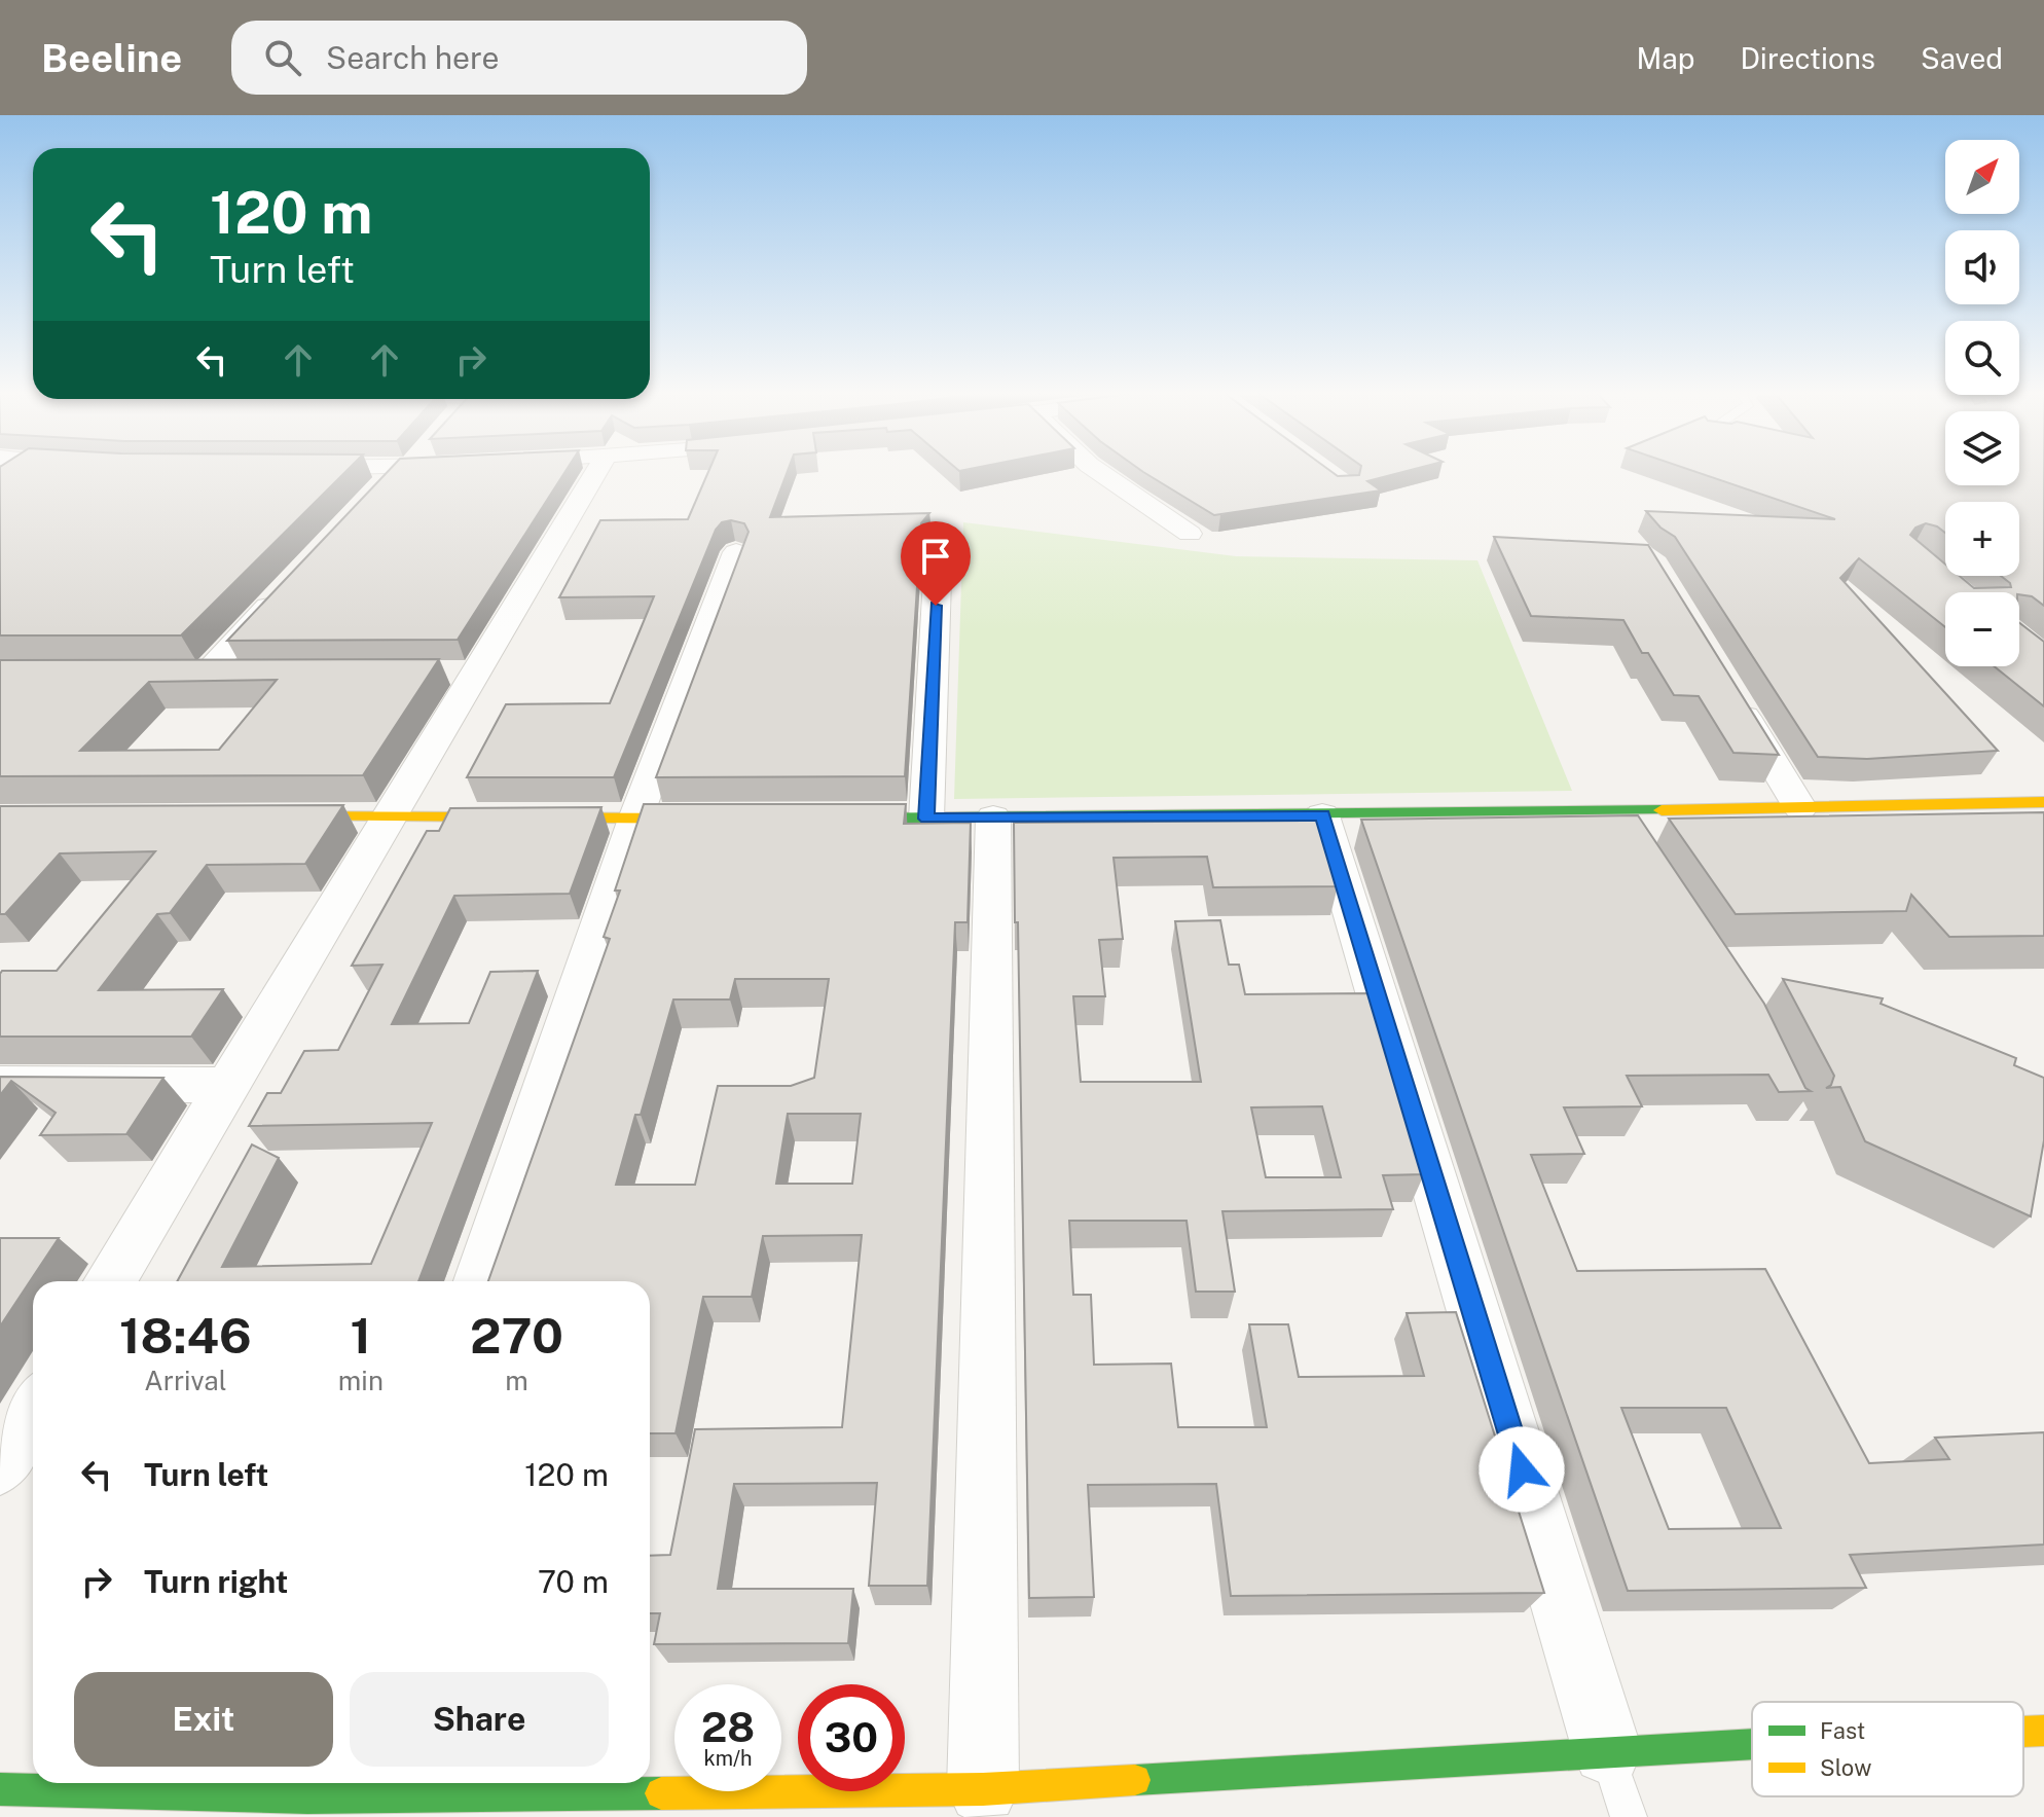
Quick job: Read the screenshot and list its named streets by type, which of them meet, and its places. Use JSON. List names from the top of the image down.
{
  "legend": ["Fast", "Slow"],
  "north": "top right",
  "page": {
    "header": "Beeline",
    "search": "Search here",
    "nav": ["Map", "Directions", "Saved"],
    "map_buttons": ["+", "−"],
    "turn": ["120 m", "Turn left"],
    "eta": [
      "18:46",
      "Arrival",
      "1",
      "min",
      "270",
      "m"
    ],
    "list": [
      {
        "name": "Turn left",
        "value": "120 m"
      },
      {
        "name": "Turn right",
        "value": "70 m"
      }
    ],
    "buttons": ["Exit", "Share"],
    "speed": "28 km/h",
    "limit": "30"
  }
}
